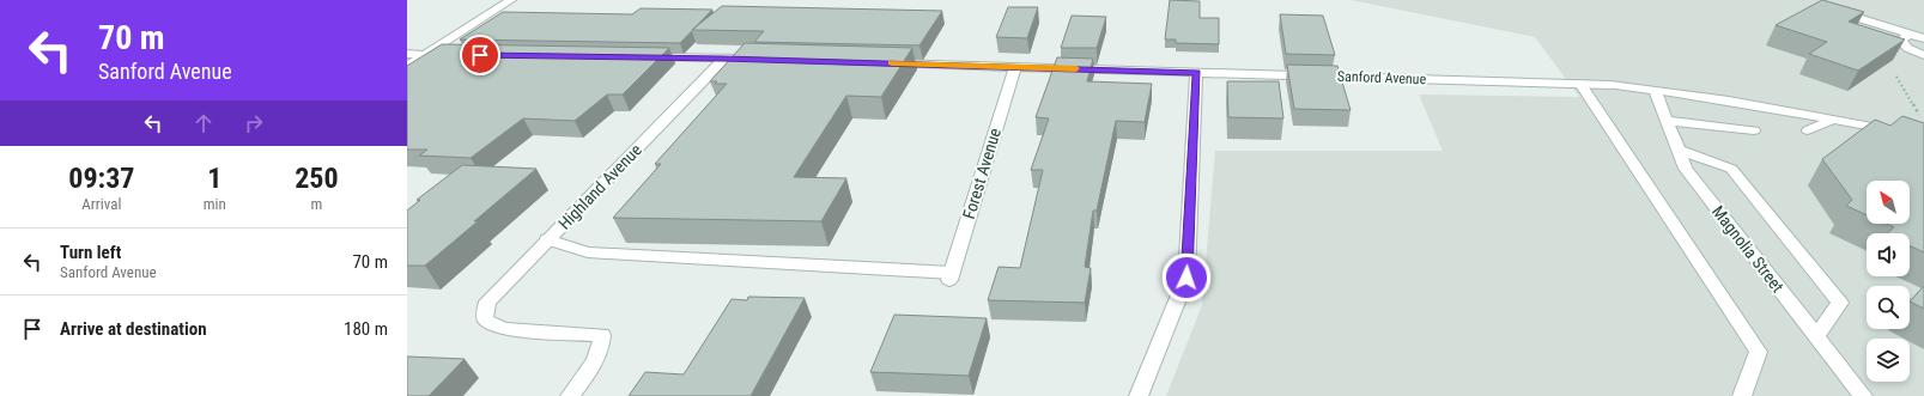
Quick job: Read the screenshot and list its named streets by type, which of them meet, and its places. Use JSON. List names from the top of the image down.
{
  "streets": {
    "street": [
      "Sanford Avenue",
      "Forest Avenue",
      "Highland Avenue",
      "Magnolia Street"
    ]
  },
  "crossings": [
    ["Sanford Avenue", "Forest Avenue"],
    ["Sanford Avenue", "Magnolia Street"],
    ["Forest Avenue", "Highland Avenue"]
  ],
  "north": "top left",
  "page": {
    "turn": ["70 m", "Sanford Avenue"],
    "eta": [
      "09:37",
      "Arrival",
      "1",
      "min",
      "250",
      "m"
    ],
    "list": [
      {
        "name": "Turn left",
        "note": "Sanford Avenue",
        "value": "70 m"
      },
      {
        "name": "Arrive at destination",
        "value": "180 m"
      }
    ]
  }
}
